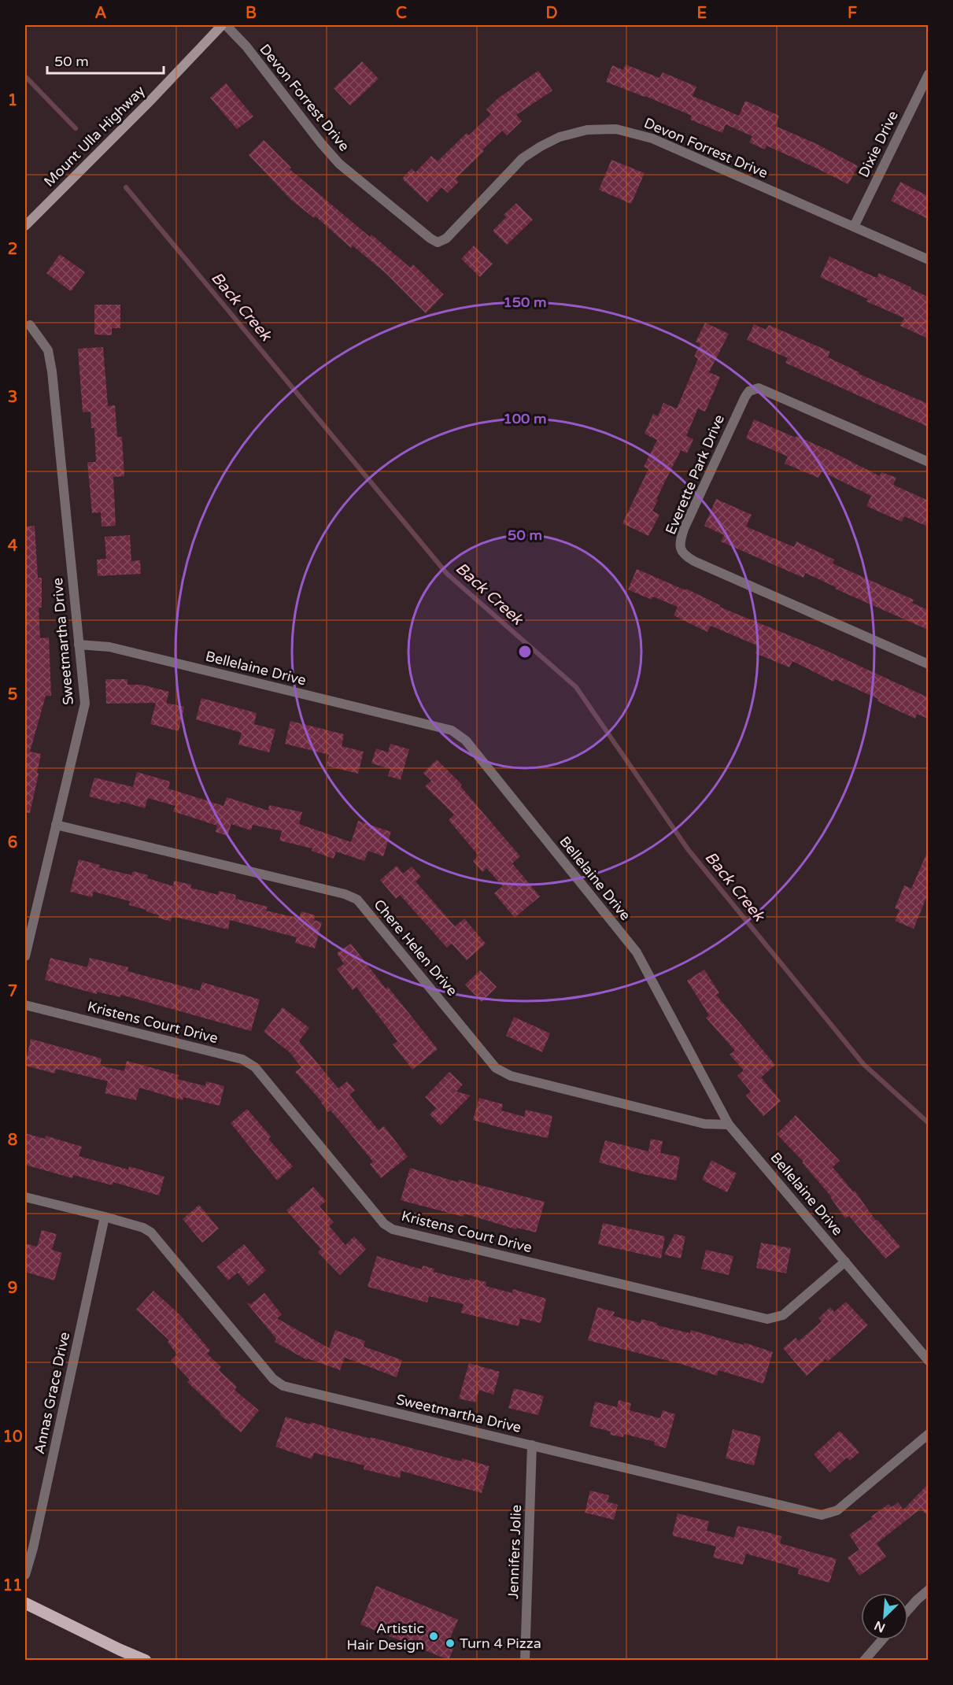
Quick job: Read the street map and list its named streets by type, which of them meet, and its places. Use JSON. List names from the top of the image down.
{
  "streets": {
    "main road": ["Mount Ulla Highway"],
    "street": [
      "Devon Forrest Drive",
      "Dixie Drive",
      "Everette Park Drive",
      "Sweetmartha Drive",
      "Bellelaine Drive",
      "Chere Helen Drive",
      "Kristens Court Drive",
      "Annas Grace Drive",
      "Jennifers Jolie"
    ]
  },
  "crossings": [
    ["Devon Forrest Drive", "Dixie Drive"],
    ["Sweetmartha Drive", "Bellelaine Drive"],
    ["Sweetmartha Drive", "Chere Helen Drive"],
    ["Sweetmartha Drive", "Annas Grace Drive"],
    ["Sweetmartha Drive", "Jennifers Jolie"],
    ["Bellelaine Drive", "Chere Helen Drive"],
    ["Bellelaine Drive", "Kristens Court Drive"]
  ],
  "water": ["Back Creek"],
  "places": ["Artistic Hair Design", "Turn 4 Pizza"],
  "scale_bar": "50 m",
  "north": "bottom left",
  "grid": {
    "columns": [
      "A",
      "B",
      "C",
      "D",
      "E",
      "F"
    ],
    "rows": [
      "1",
      "2",
      "3",
      "4",
      "5",
      "6",
      "7",
      "8",
      "9",
      "10",
      "11"
    ]
  },
  "rings": ["150 m", "100 m", "50 m"]
}
